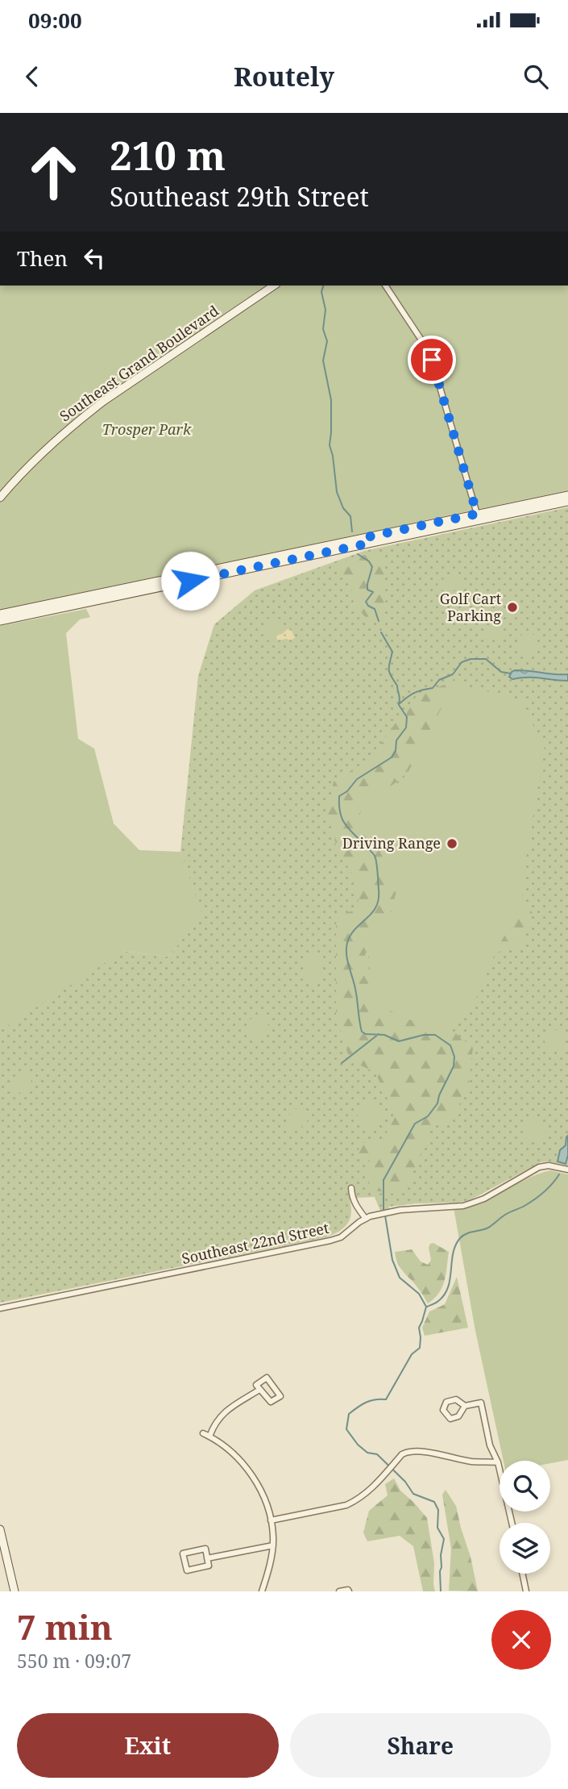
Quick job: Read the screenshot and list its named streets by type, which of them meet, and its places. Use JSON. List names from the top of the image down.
{
  "streets": {
    "main road": ["Southeast Grand Boulevard"],
    "street": ["Southeast 22nd Street"]
  },
  "parks": ["Trosper Park"],
  "places": ["Golf Cart Parking", "Driving Range"],
  "page": {
    "status": "09:00",
    "header": "Routely",
    "turn": ["210 m", "Southeast 29th Street"],
    "then": "Then",
    "heading": ["7 min", "550 m · 09:07"],
    "buttons": ["Exit", "Share"]
  }
}
